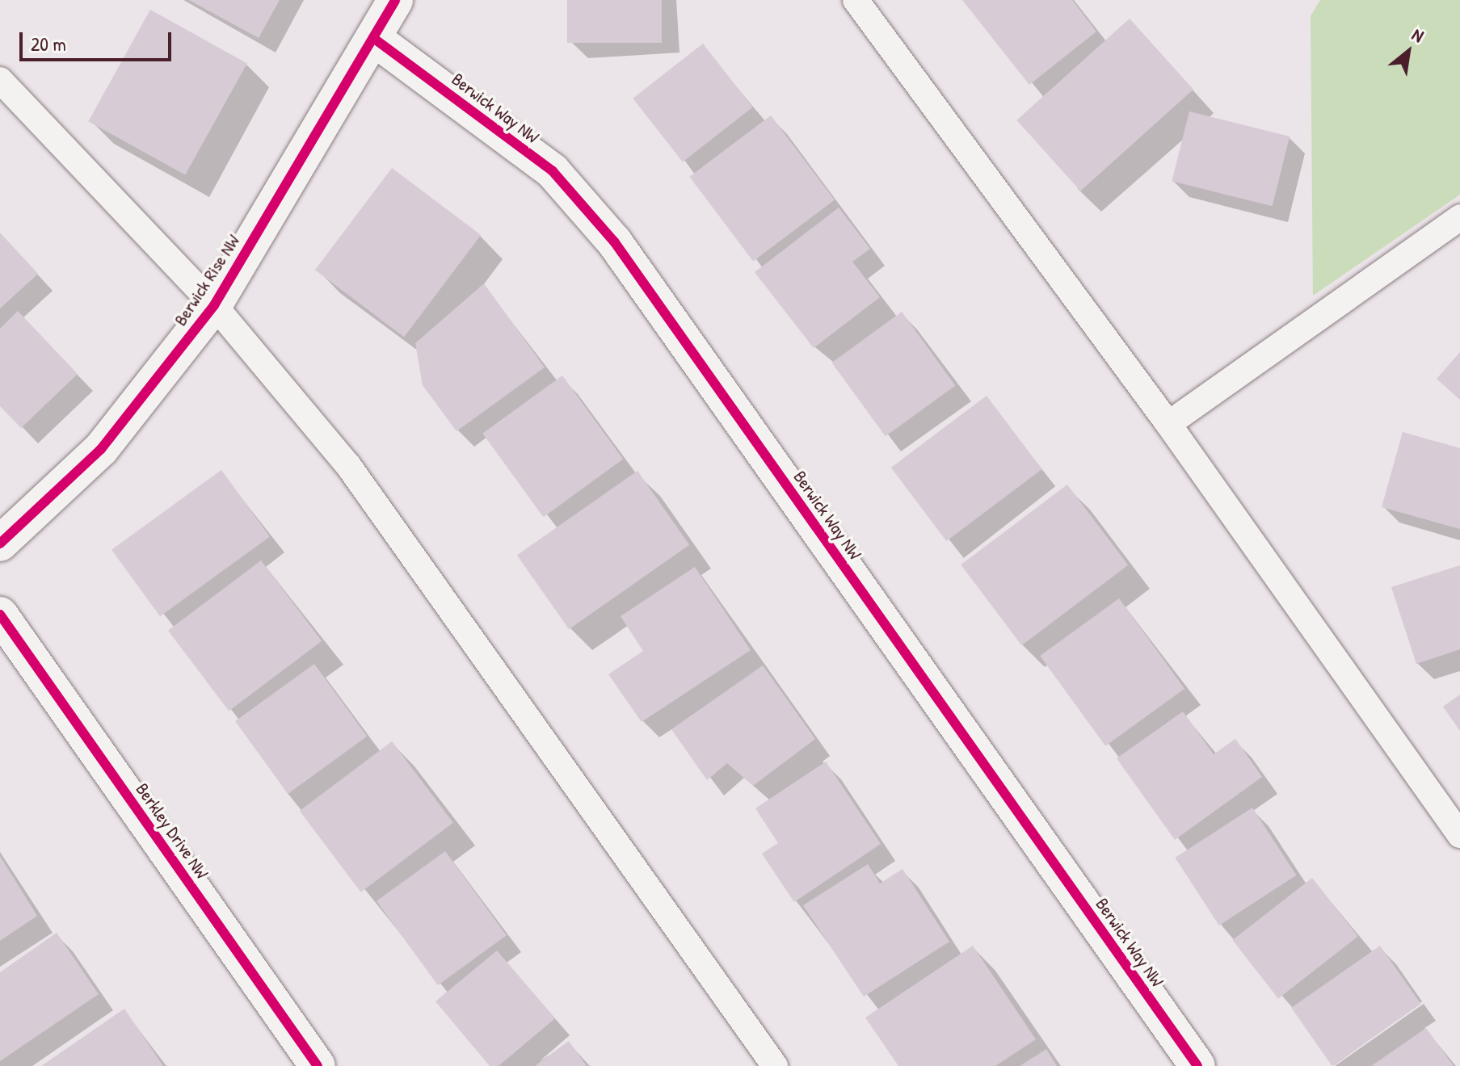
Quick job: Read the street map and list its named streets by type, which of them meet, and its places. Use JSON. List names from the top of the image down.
{
  "streets": {
    "street": ["Berwick Way NW", "Berwick Rise NW", "Berkley Drive NW"]
  },
  "crossings": [
    ["Berwick Way NW", "Berwick Rise NW"]
  ],
  "scale_bar": "20 m",
  "north": "top right"
}
